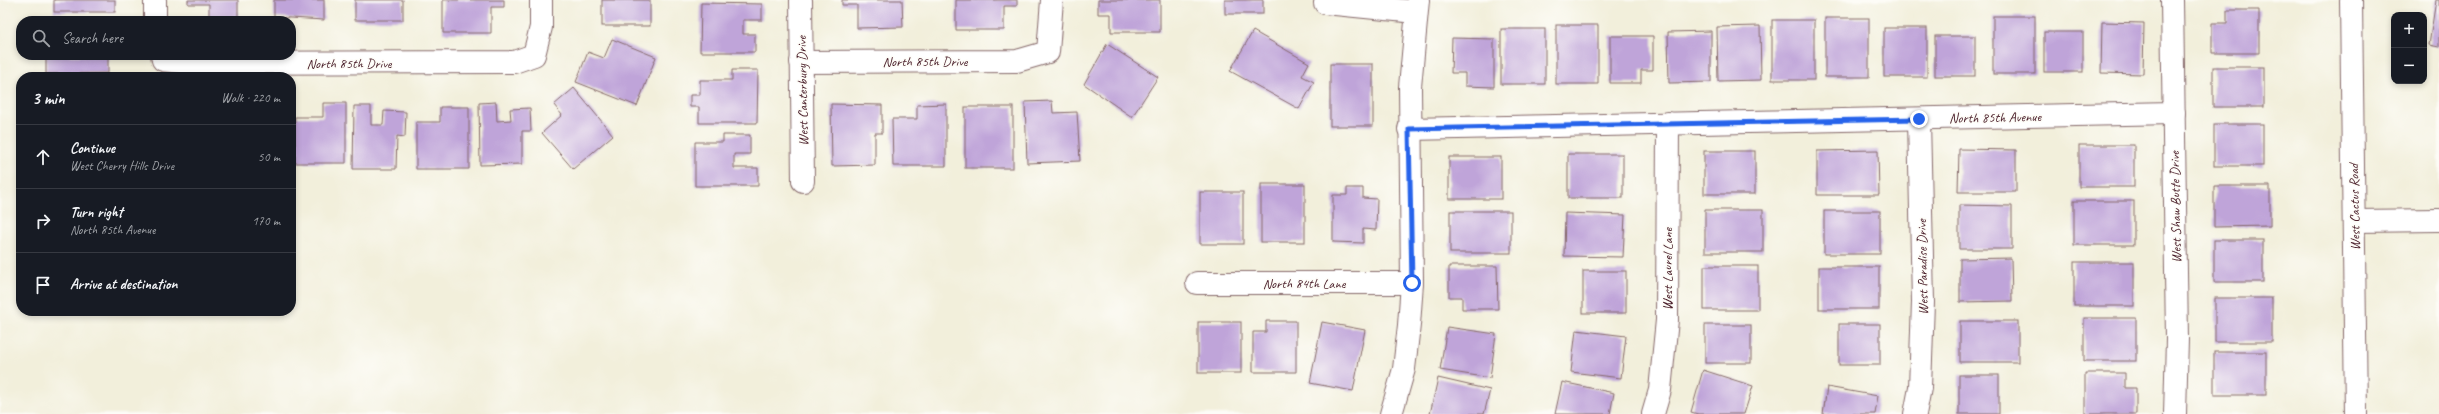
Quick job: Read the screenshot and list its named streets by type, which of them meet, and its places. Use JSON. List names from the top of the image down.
{
  "streets": {
    "street": [
      "North 85th Drive",
      "West Canterbury Drive",
      "North 85th Avenue",
      "West Shaw Butte Drive",
      "West Cactus Road",
      "West Paradise Drive",
      "West Laurel Lane",
      "North 84th Lane"
    ]
  },
  "crossings": [
    ["North 85th Drive", "West Canterbury Drive"],
    ["North 85th Avenue", "West Shaw Butte Drive"],
    ["North 85th Avenue", "West Paradise Drive"],
    ["North 85th Avenue", "West Laurel Lane"]
  ],
  "page": {
    "map_buttons": ["+", "−"],
    "search": "Search here",
    "heading": ["3 min", "Walk · 220 m"],
    "list": [
      ["Continue", "West Cherry Hills Drive", "50 m"],
      ["Turn right", "North 85th Avenue", "170 m"],
      "Arrive at destination"
    ]
  }
}
